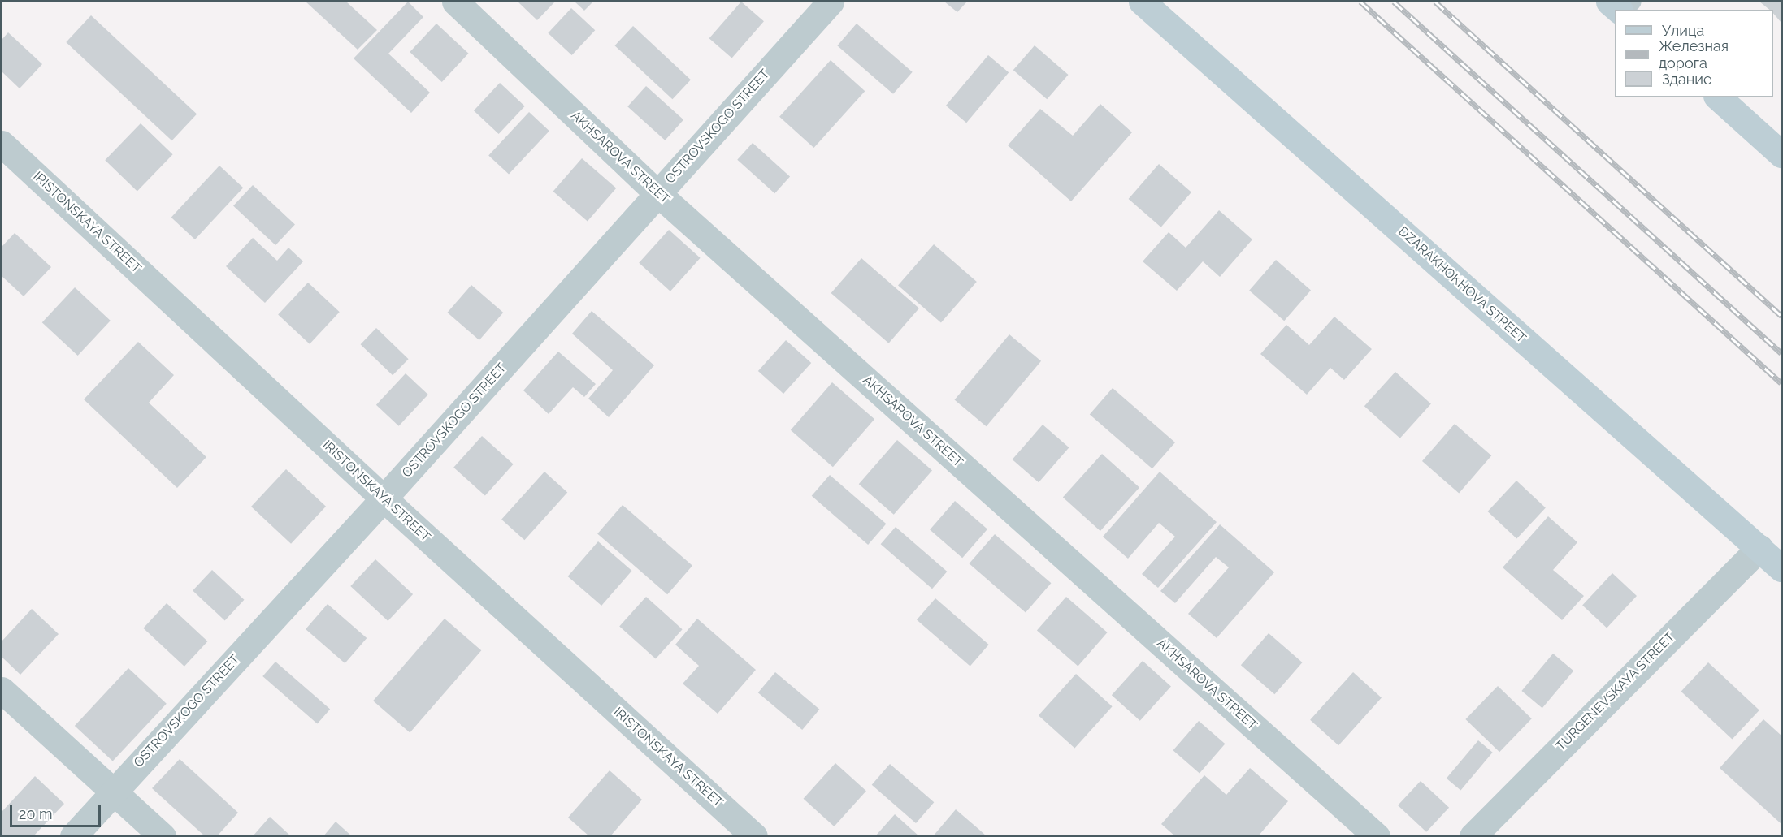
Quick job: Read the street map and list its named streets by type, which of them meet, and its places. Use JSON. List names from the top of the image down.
{
  "streets": {
    "street": [
      "OSTROVSKOGO STREET",
      "AKHSAROVA STREET",
      "IRISTONSKAYA STREET",
      "DZARAKHOKHOVA STREET",
      "TURGENEVSKAYA STREET"
    ]
  },
  "crossings": [
    ["OSTROVSKOGO STREET", "AKHSAROVA STREET"],
    ["OSTROVSKOGO STREET", "IRISTONSKAYA STREET"],
    ["DZARAKHOKHOVA STREET", "TURGENEVSKAYA STREET"]
  ],
  "legend": ["Улица", "Железная дорога", "Здание"],
  "scale_bar": "20 m"
}
